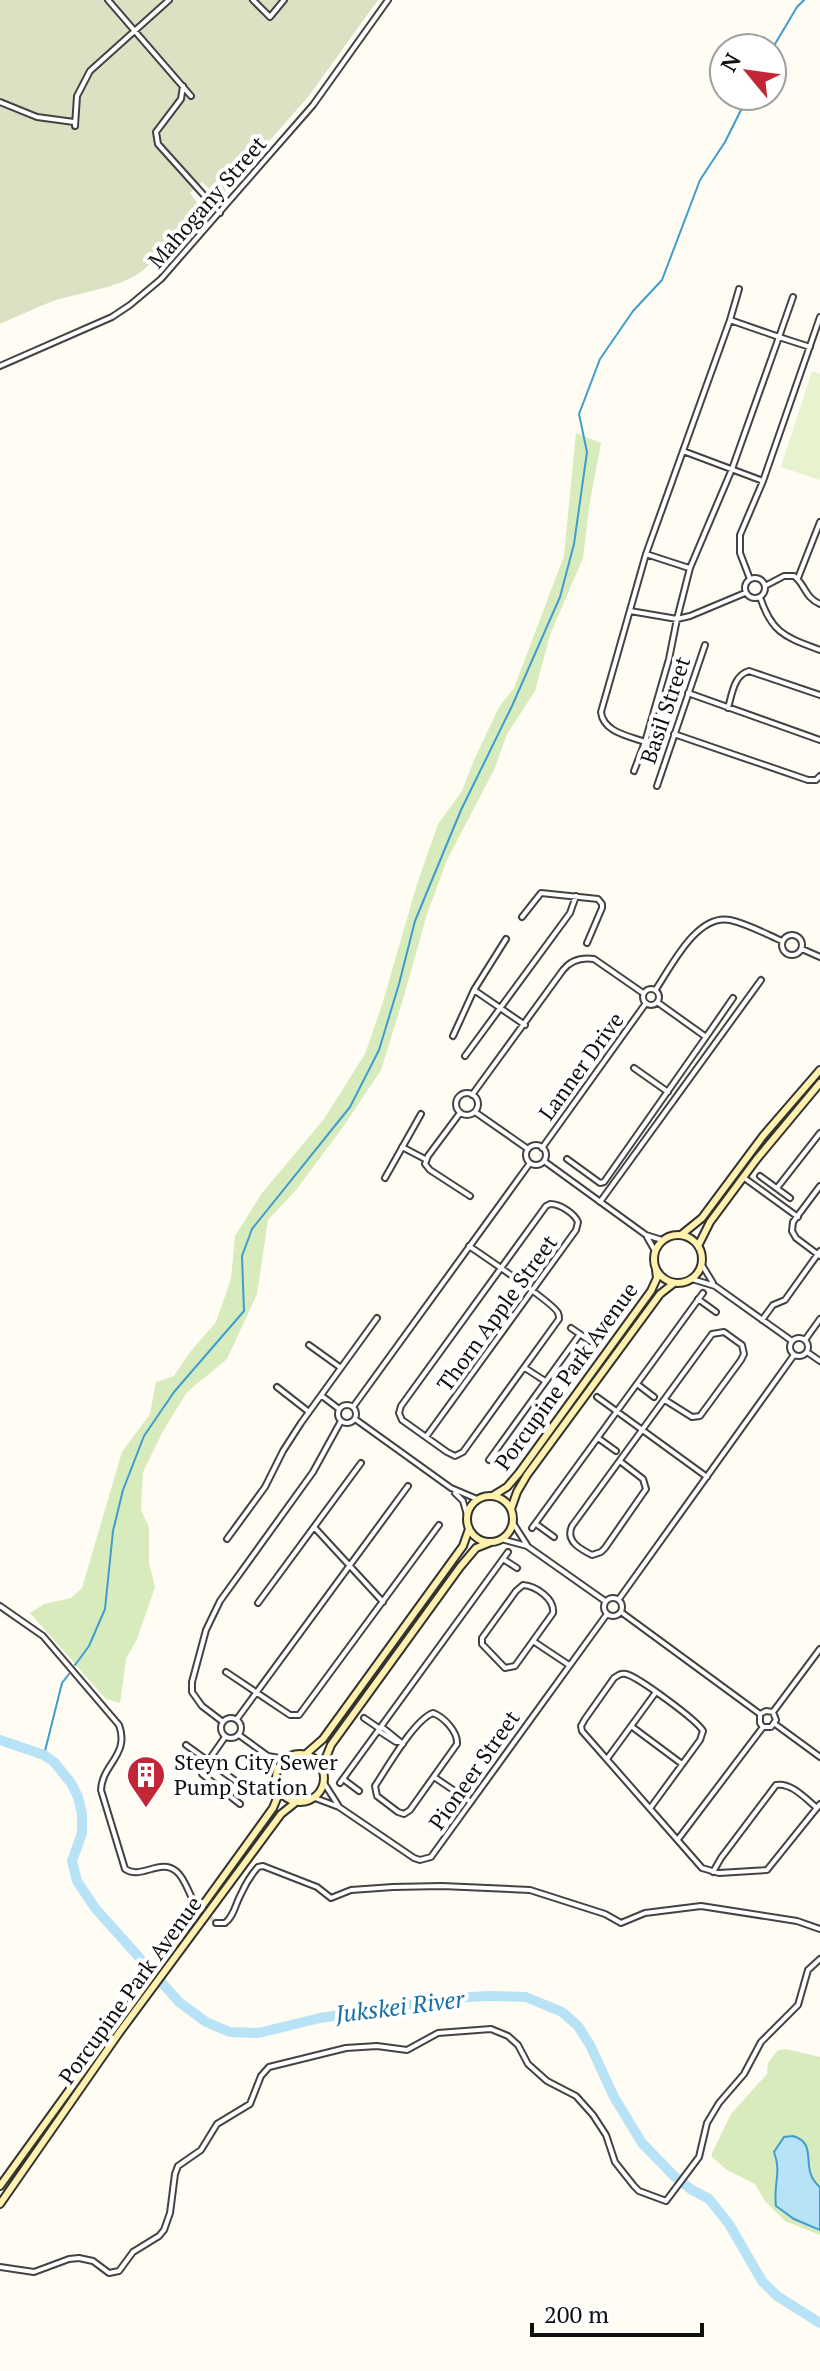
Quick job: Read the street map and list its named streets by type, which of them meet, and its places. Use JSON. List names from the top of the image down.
{
  "streets": {
    "street": [
      "Mahogany Street",
      "Basil Street",
      "Lanner Drive",
      "Thorn Apple Street",
      "Porcupine Park Avenue",
      "Pioneer Street"
    ]
  },
  "water": ["Jukskei River"],
  "places": {
    "building": ["Steyn City Sewer Pump Station"]
  },
  "scale_bar": "200 m",
  "north": "top left"
}
